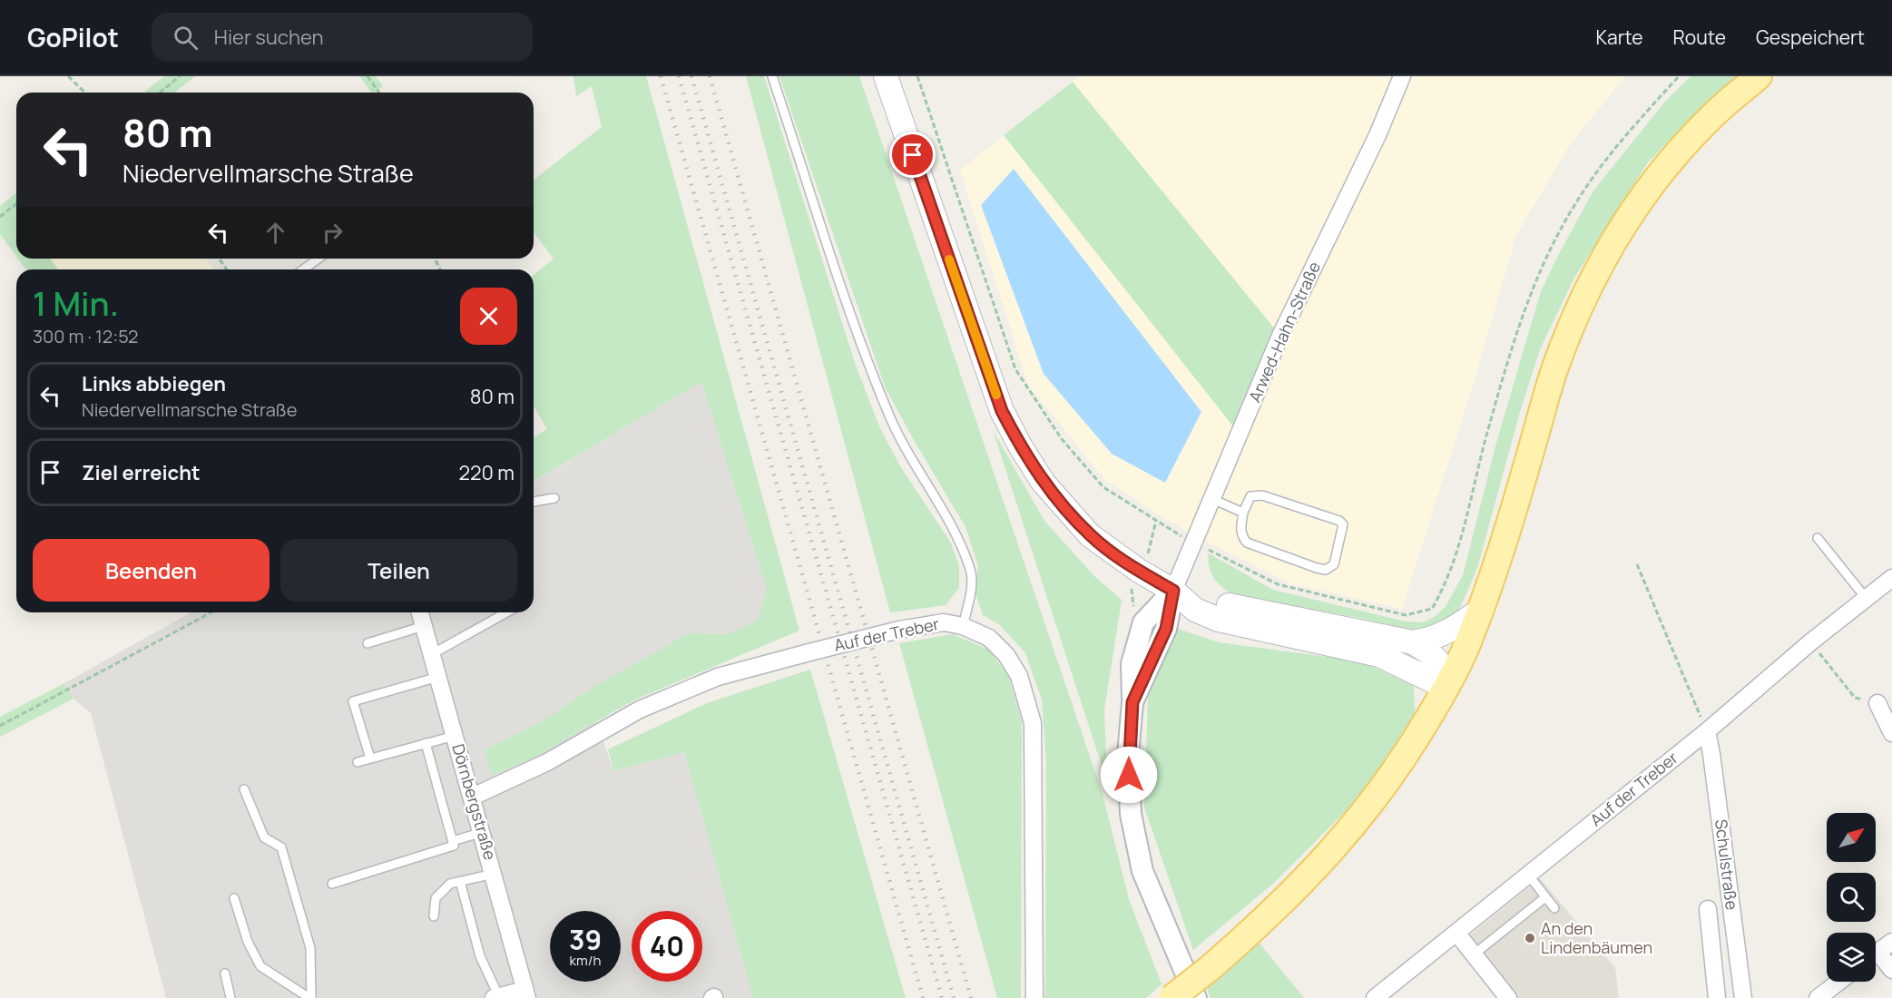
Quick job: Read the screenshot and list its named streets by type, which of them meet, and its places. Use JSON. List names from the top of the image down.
{
  "streets": {
    "street": [
      "Arwed-Hahn-Straße",
      "Auf der Treber",
      "Dörnbergstraße",
      "Schulstraße"
    ]
  },
  "crossings": [
    ["Auf der Treber", "Dörnbergstraße"],
    ["Auf der Treber", "Schulstraße"]
  ],
  "places": ["An den Lindenbäumen"],
  "north": "top right",
  "page": {
    "header": "GoPilot",
    "search": "Hier suchen",
    "nav": ["Karte", "Route", "Gespeichert"],
    "turn": ["80 m", "Niedervellmarsche Straße"],
    "heading": ["1 Min.", "300 m · 12:52"],
    "list": [
      {
        "name": "Links abbiegen",
        "note": "Niedervellmarsche Straße",
        "value": "80 m"
      },
      {
        "name": "Ziel erreicht",
        "value": "220 m"
      }
    ],
    "buttons": ["Beenden", "Teilen"],
    "speed": "39 km/h",
    "limit": "40"
  }
}
